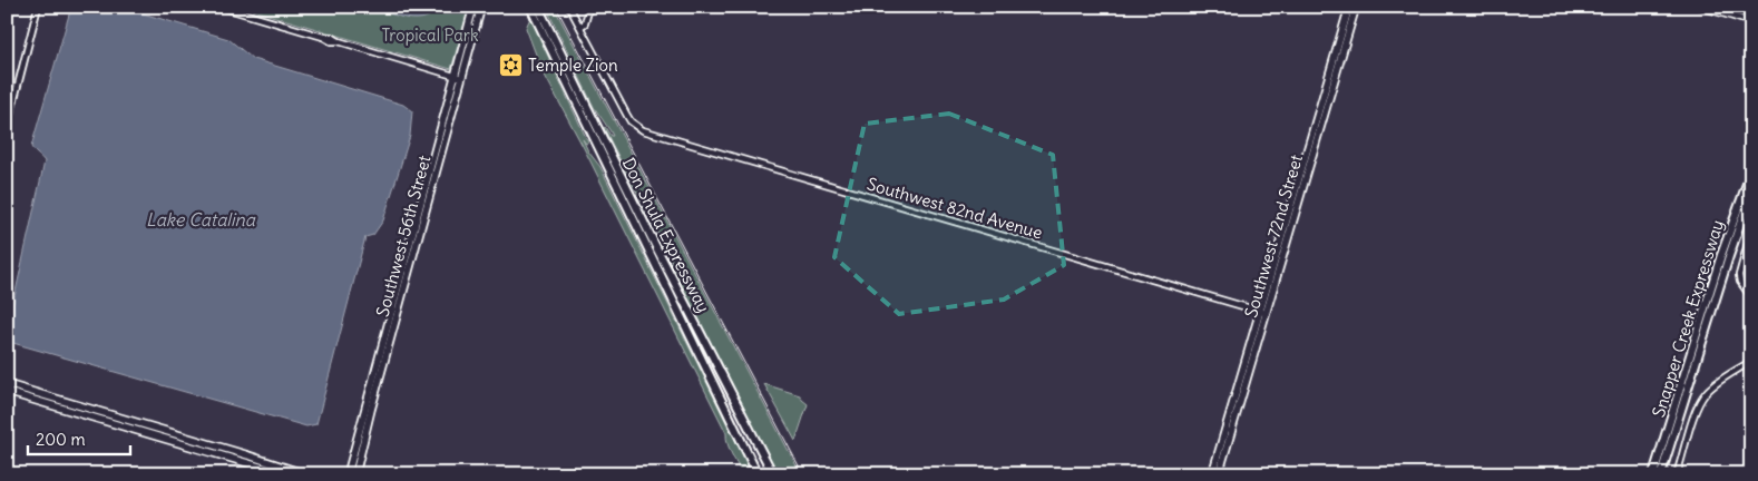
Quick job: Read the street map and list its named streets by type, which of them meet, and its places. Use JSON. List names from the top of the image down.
{
  "streets": {
    "highway": ["Don Shula Expressway", "Snapper Creek Expressway"],
    "main road": ["Southwest 56th Street", "Southwest 72nd Street"],
    "street": ["Southwest 82nd Avenue"]
  },
  "crossings": [
    ["Southwest 82nd Avenue", "Southwest 72nd Street"]
  ],
  "water": ["Lake Catalina"],
  "parks": ["Tropical Park"],
  "places": {
    "synagogue": ["Temple Zion"]
  },
  "scale_bar": "200 m"
}
